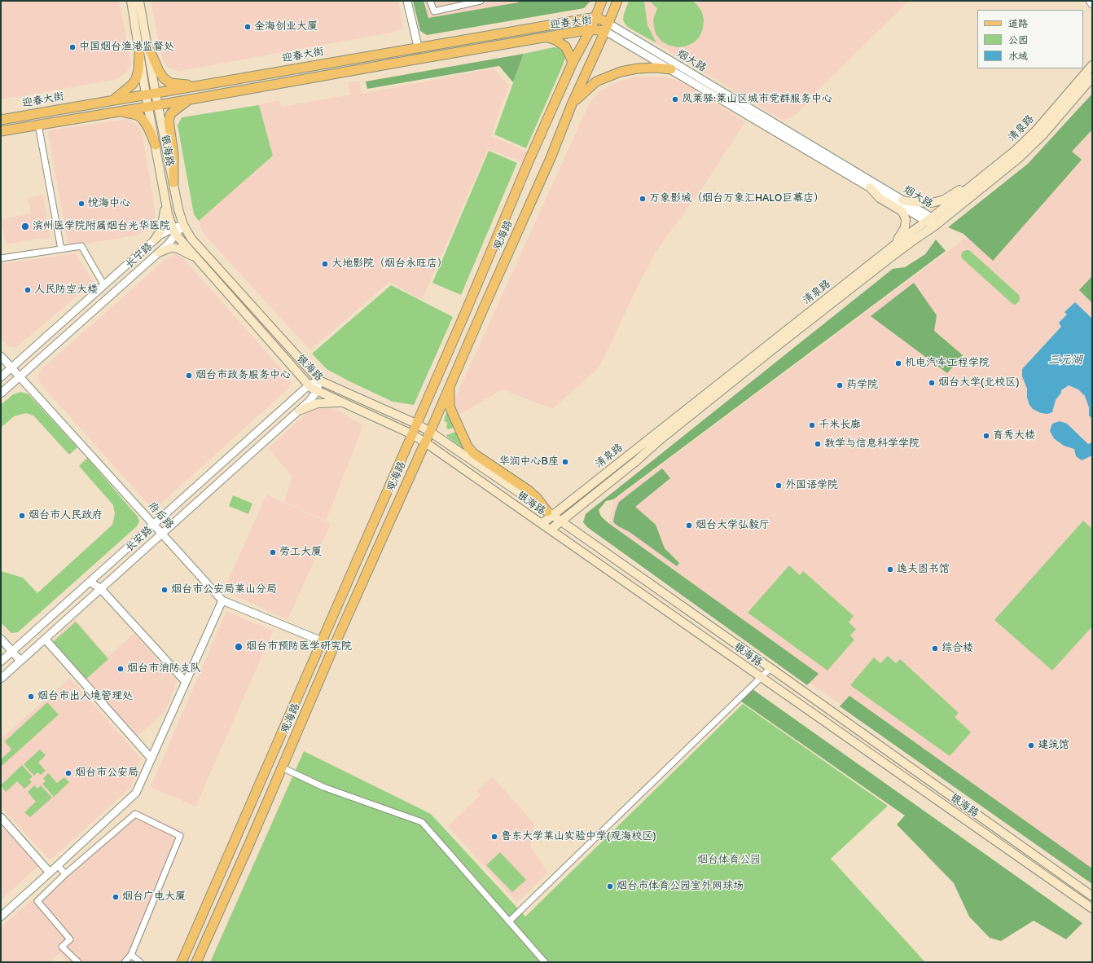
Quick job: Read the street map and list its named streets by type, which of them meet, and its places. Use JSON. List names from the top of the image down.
{
  "streets": {
    "main road": [
      "迎春大街",
      "清泉路",
      "银海路",
      "观海路"
    ],
    "street": [
      "烟大路",
      "长宁路",
      "府后路",
      "长安路"
    ]
  },
  "crossings": [
    ["迎春大街", "烟大路"],
    ["迎春大街", "银海路"],
    ["迎春大街", "观海路"],
    ["烟大路", "清泉路"],
    ["烟大路", "观海路"],
    ["清泉路", "银海路"],
    ["银海路", "观海路"],
    ["银海路", "长宁路"],
    ["银海路", "长安路"],
    ["观海路", "府后路"],
    ["长宁路", "府后路"],
    ["府后路", "长安路"]
  ],
  "water": ["三元湖"],
  "parks": ["烟台体育公园"],
  "places": [
    "金海创业大厦",
    "中国烟台渔港监督处",
    "凤莱驿·莱山区城市党群服务中心",
    "万象影城（烟台万象汇HALO巨幕店）",
    "悦海中心",
    "滨州医学院附属烟台光华医院",
    "大地影院（烟台永旺店）",
    "人民防空大楼",
    "机电汽车工程学院",
    "烟台市政务服务中心",
    "烟台大学(北校区)",
    "药学院",
    "千米长廊",
    "育秀大楼",
    "数学与信息科学学院",
    "华润中心B座",
    "外国语学院",
    "烟台市人民政府",
    "烟台大学弘毅厅",
    "劳工大厦",
    "逸夫图书馆",
    "烟台市公安局莱山分局",
    "烟台市预防医学研究院",
    "综合楼",
    "烟台市消防支队",
    "烟台市出入境管理处",
    "建筑馆",
    "烟台市公安局",
    "鲁东大学莱山实验中学(观海校区)",
    "烟台市体育公园室外网球场",
    "烟台广电大厦"
  ],
  "legend": ["道路", "公园", "水域"]
}
